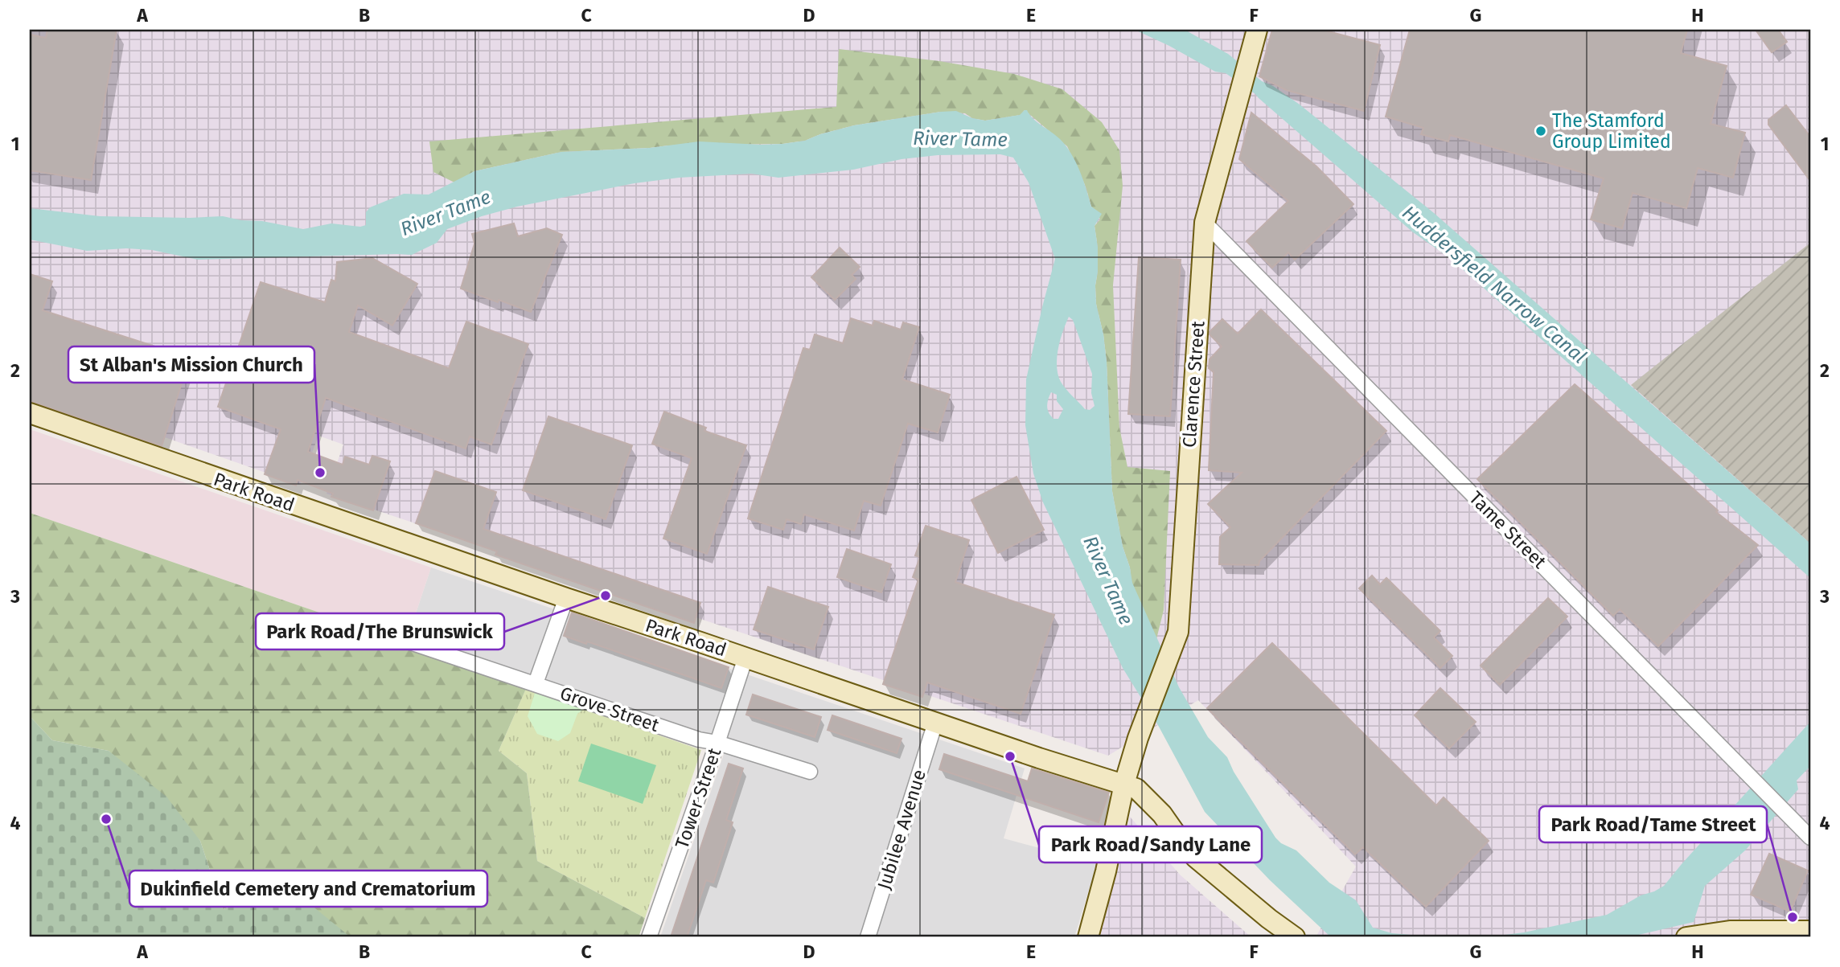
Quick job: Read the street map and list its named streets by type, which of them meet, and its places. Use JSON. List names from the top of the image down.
{
  "streets": {
    "main road": ["Clarence Street", "Park Road"],
    "street": [
      "Tame Street",
      "Grove Street",
      "Tower Street",
      "Jubilee Avenue"
    ]
  },
  "crossings": [
    ["Clarence Street", "Park Road"],
    ["Clarence Street", "Tame Street"],
    ["Park Road", "Tower Street"],
    ["Park Road", "Jubilee Avenue"],
    ["Grove Street", "Tower Street"]
  ],
  "water": ["River Tame", "Huddersfield Narrow Canal"],
  "places": [
    "The Stamford Group Limited",
    "St Alban's Mission Church",
    "Park Road/The Brunswick",
    "Park Road/Sandy Lane",
    "Dukinfield Cemetery and Crematorium",
    "Park Road/Tame Street"
  ],
  "grid": {
    "columns": [
      "A",
      "B",
      "C",
      "D",
      "E",
      "F",
      "G",
      "H"
    ],
    "rows": [
      "1",
      "2",
      "3",
      "4"
    ]
  }
}
